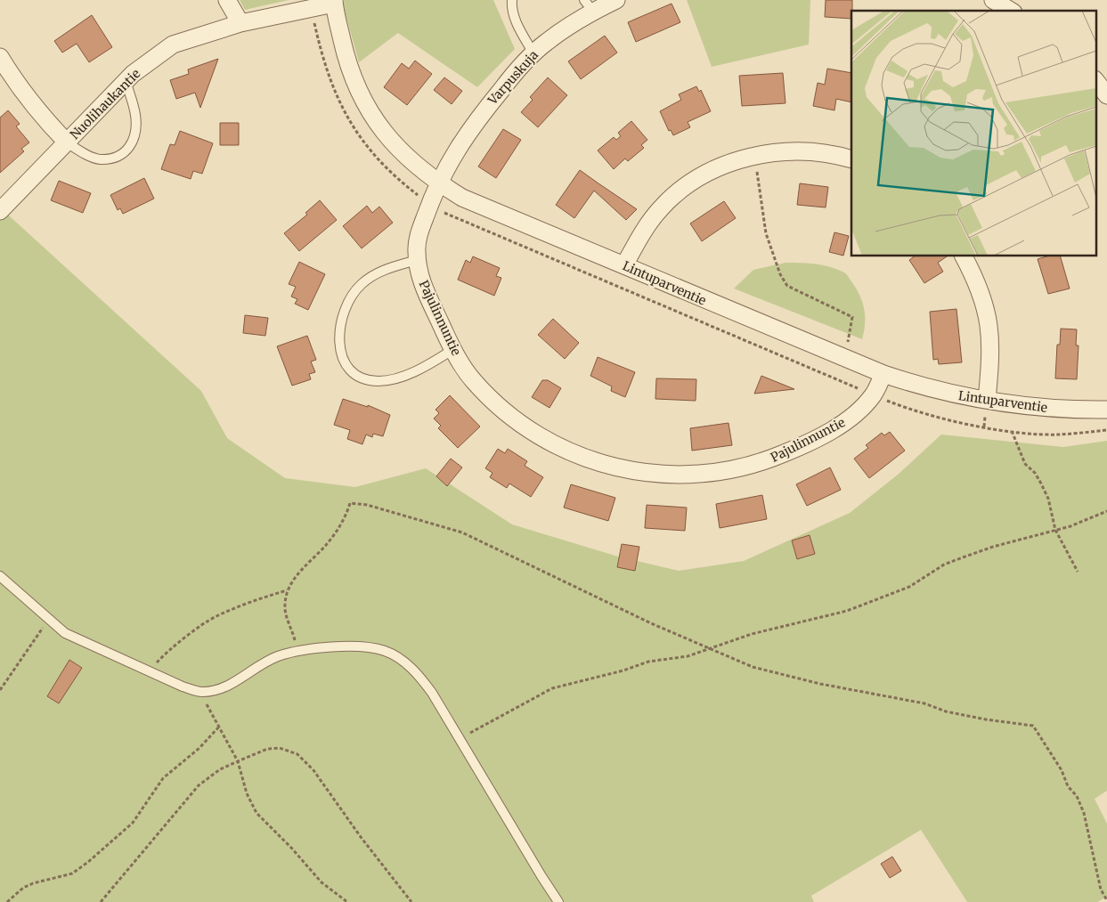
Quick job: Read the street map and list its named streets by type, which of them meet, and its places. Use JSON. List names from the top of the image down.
{
  "streets": {
    "street": [
      "Varpuskuja",
      "Nuolihaukantie",
      "Lintuparventie",
      "Pajulinnuntie"
    ]
  },
  "crossings": [
    ["Varpuskuja", "Lintuparventie"],
    ["Varpuskuja", "Pajulinnuntie"],
    ["Nuolihaukantie", "Lintuparventie"],
    ["Lintuparventie", "Pajulinnuntie"]
  ]
}
